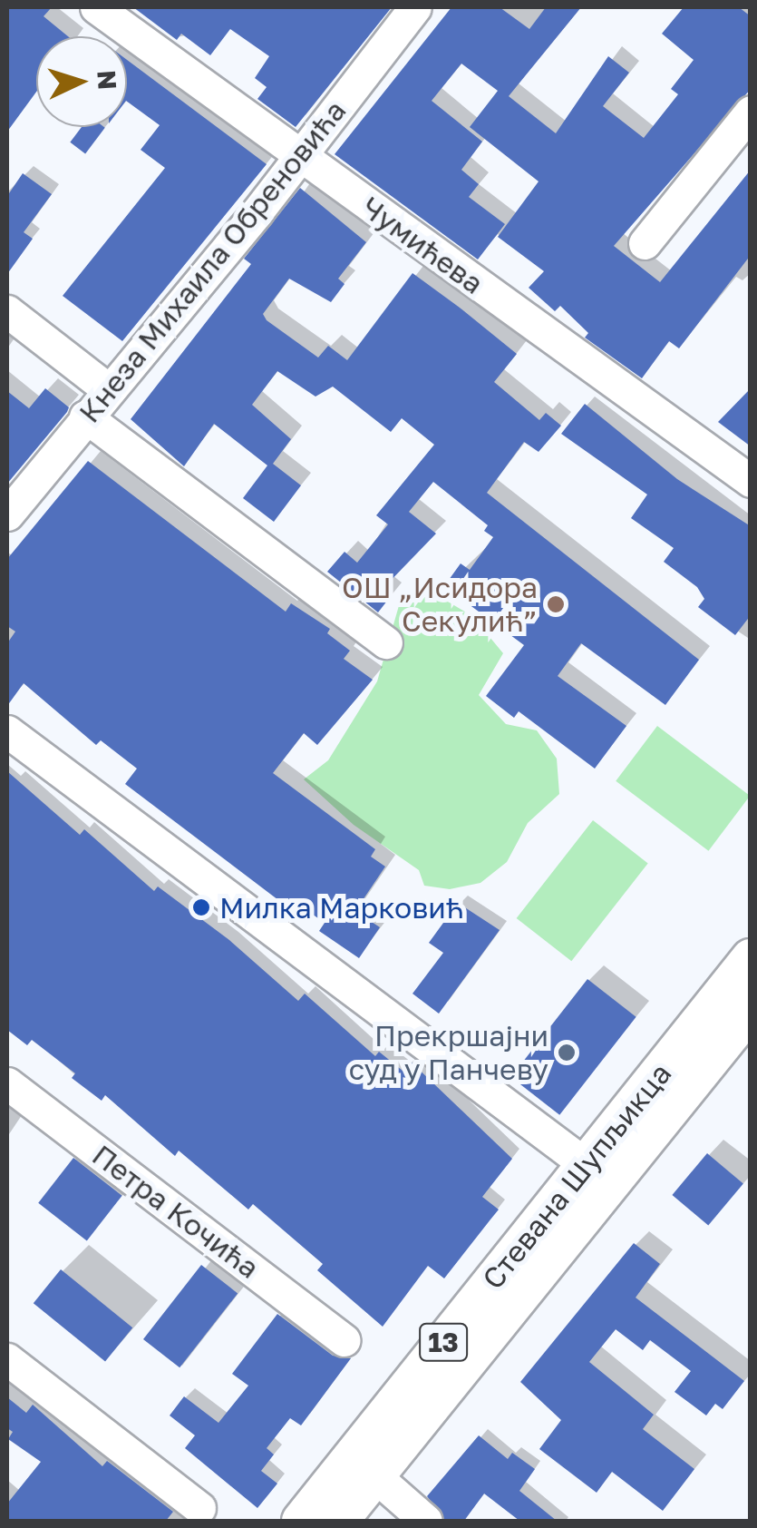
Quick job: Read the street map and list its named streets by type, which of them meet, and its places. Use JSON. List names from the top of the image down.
{
  "streets": {
    "main road": ["Стевана Шупљикца", "13"],
    "street": ["Чумићева", "Кнеза Михаила Обреновића", "Петра Кочића"]
  },
  "crossings": [
    ["Чумићева", "Кнеза Михаила Обреновића"]
  ],
  "places": ["ОШ „Исидора Секулић”", "Милка Марковић", "Прекршајни суд у Панчеву"],
  "north": "right"
}
